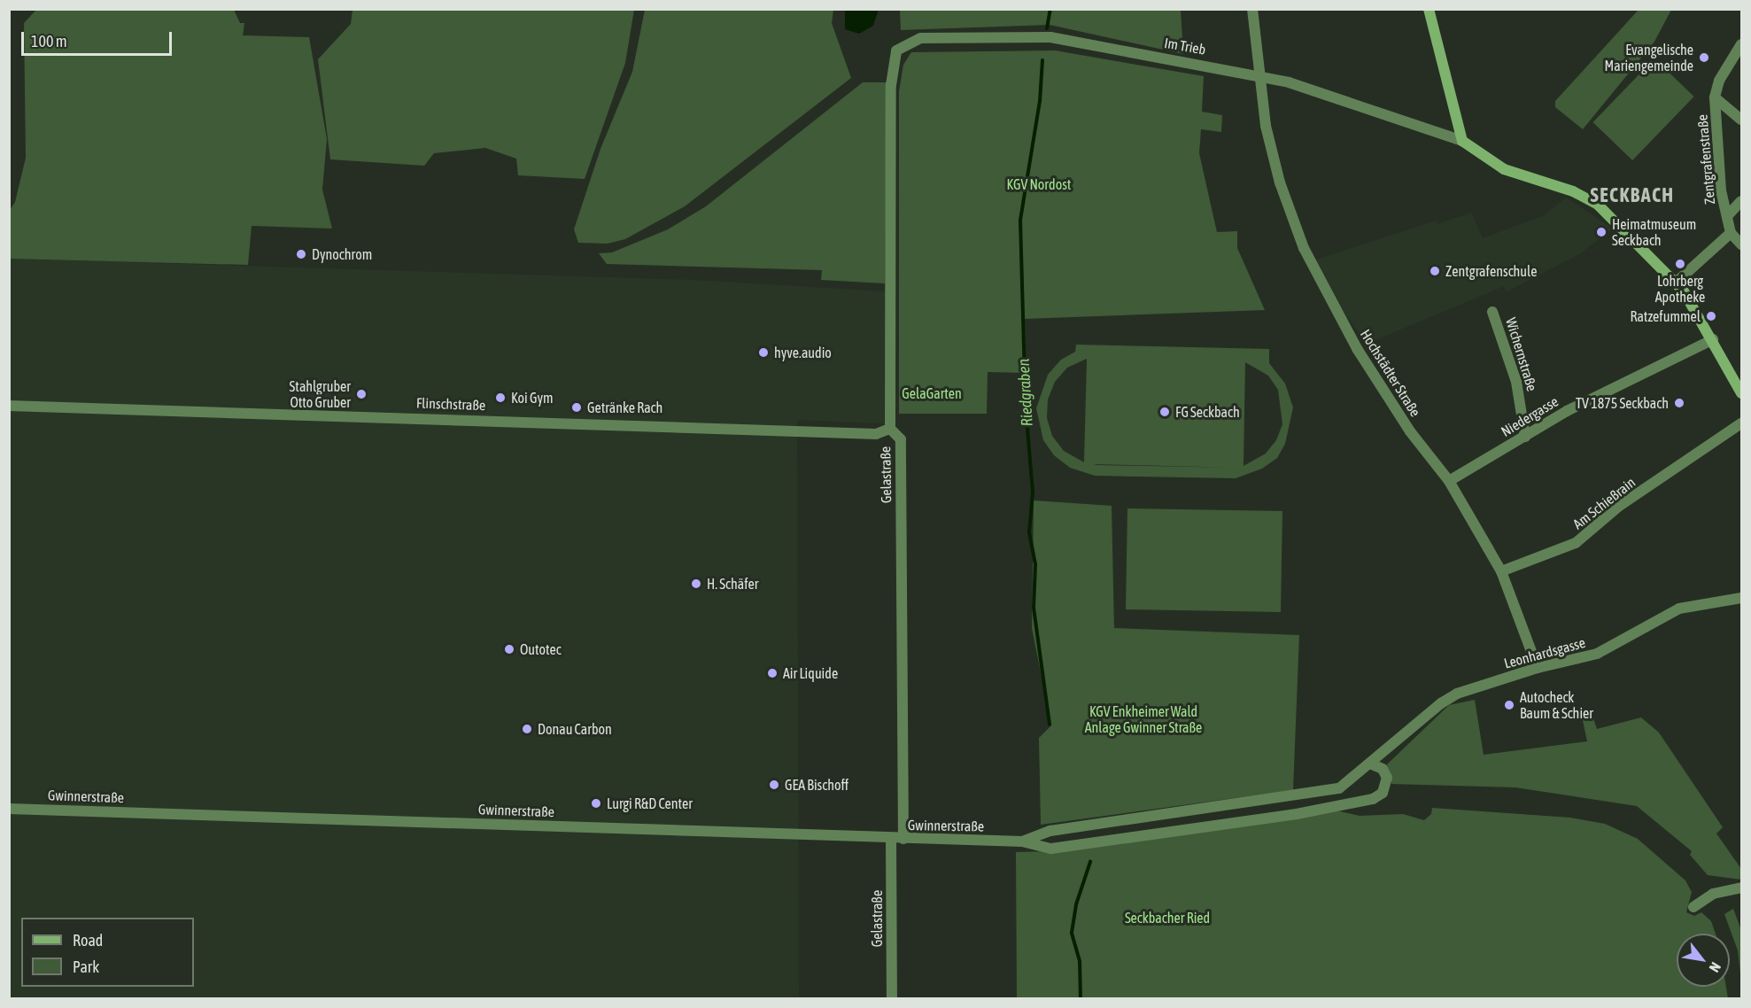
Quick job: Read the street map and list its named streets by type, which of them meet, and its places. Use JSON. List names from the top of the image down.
{
  "streets": {
    "street": [
      "Im Trieb",
      "Zentgrafenstraße",
      "Wichernstraße",
      "Hochstädter Straße",
      "Flinschstraße",
      "Niedergasse",
      "Gelastraße",
      "Am Schießrain",
      "Leonhardsgasse",
      "Gwinnerstraße"
    ]
  },
  "crossings": [
    ["Im Trieb", "Hochstädter Straße"],
    ["Im Trieb", "Gelastraße"],
    ["Wichernstraße", "Niedergasse"],
    ["Hochstädter Straße", "Niedergasse"],
    ["Hochstädter Straße", "Am Schießrain"],
    ["Hochstädter Straße", "Leonhardsgasse"],
    ["Flinschstraße", "Gelastraße"],
    ["Gelastraße", "Gwinnerstraße"],
    ["Leonhardsgasse", "Gwinnerstraße"]
  ],
  "districts": ["SECKBACH"],
  "water": ["Riedgraben"],
  "parks": [
    "KGV Nordost",
    "GelaGarten",
    "KGV Enkheimer Wald Anlage Gwinner Straße",
    "Seckbacher Ried"
  ],
  "places": [
    "Evangelische Mariengemeinde",
    "Heimatmuseum Seckbach",
    "Dynochrom",
    "Lohrberg Apotheke",
    "Zentgrafenschule",
    "Ratzefummel",
    "hyve.audio",
    "Stahlgruber Otto Gruber",
    "Koi Gym",
    "TV 1875 Seckbach",
    "Getränke Rach",
    "FG Seckbach",
    "H. Schäfer",
    "Outotec",
    "Air Liquide",
    "Autocheck Baum & Schier",
    "Donau Carbon",
    "GEA Bischoff",
    "Lurgi R&D Center"
  ],
  "legend": ["Road", "Park"],
  "scale_bar": "100 m",
  "north": "bottom right"
}
